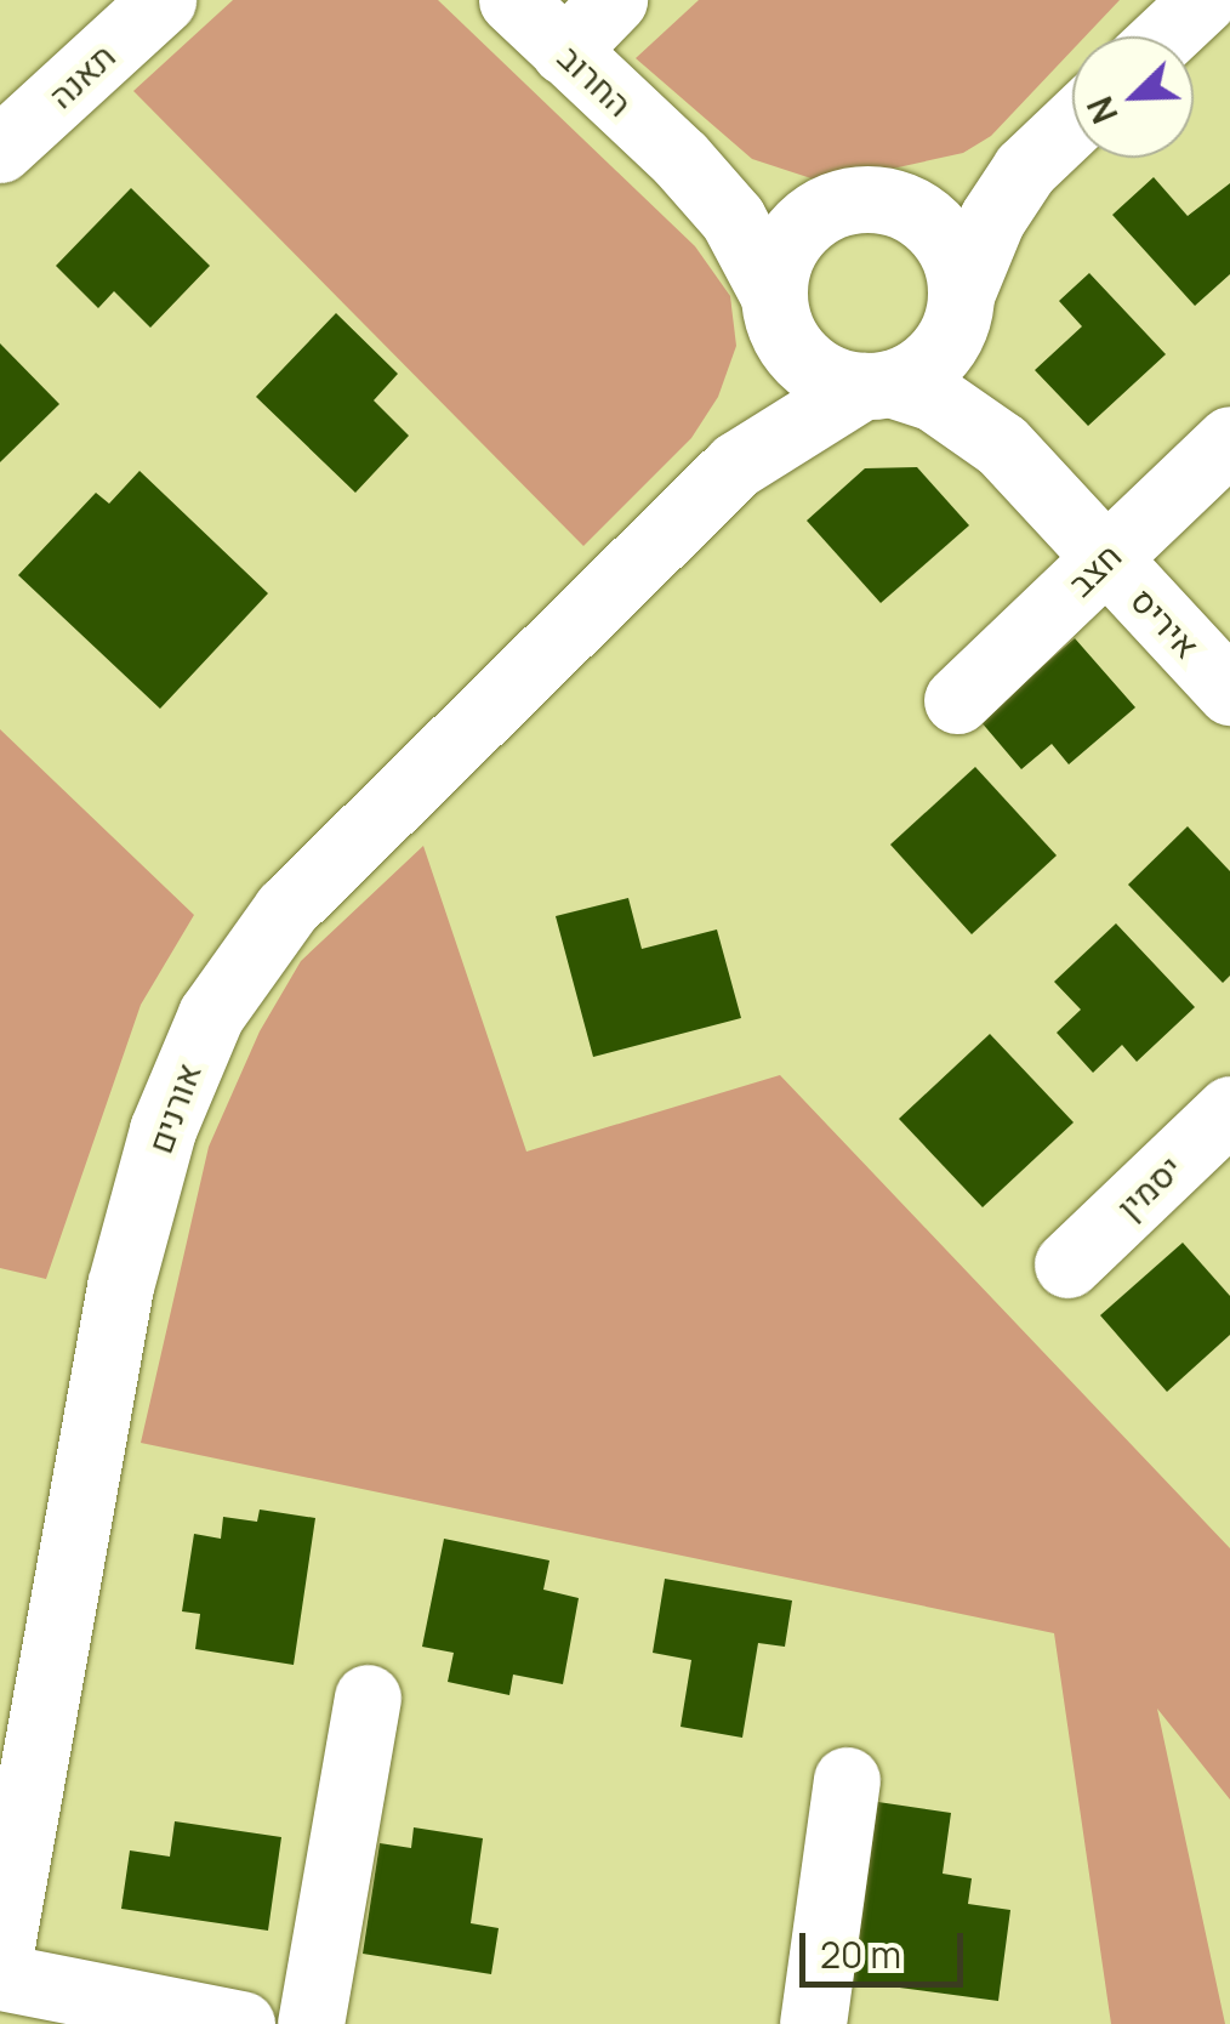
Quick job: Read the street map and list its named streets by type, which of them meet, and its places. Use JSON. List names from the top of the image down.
{
  "streets": {
    "street": [
      "תאנה",
      "החרוב",
      "חצב",
      "איריס",
      "אורנים",
      "יסמין"
    ]
  },
  "crossings": [
    ["החרוב", "איריס"],
    ["החרוב", "אורנים"],
    ["חצב", "איריס"],
    ["איריס", "אורנים"]
  ],
  "scale_bar": "20 m",
  "north": "bottom left"
}
